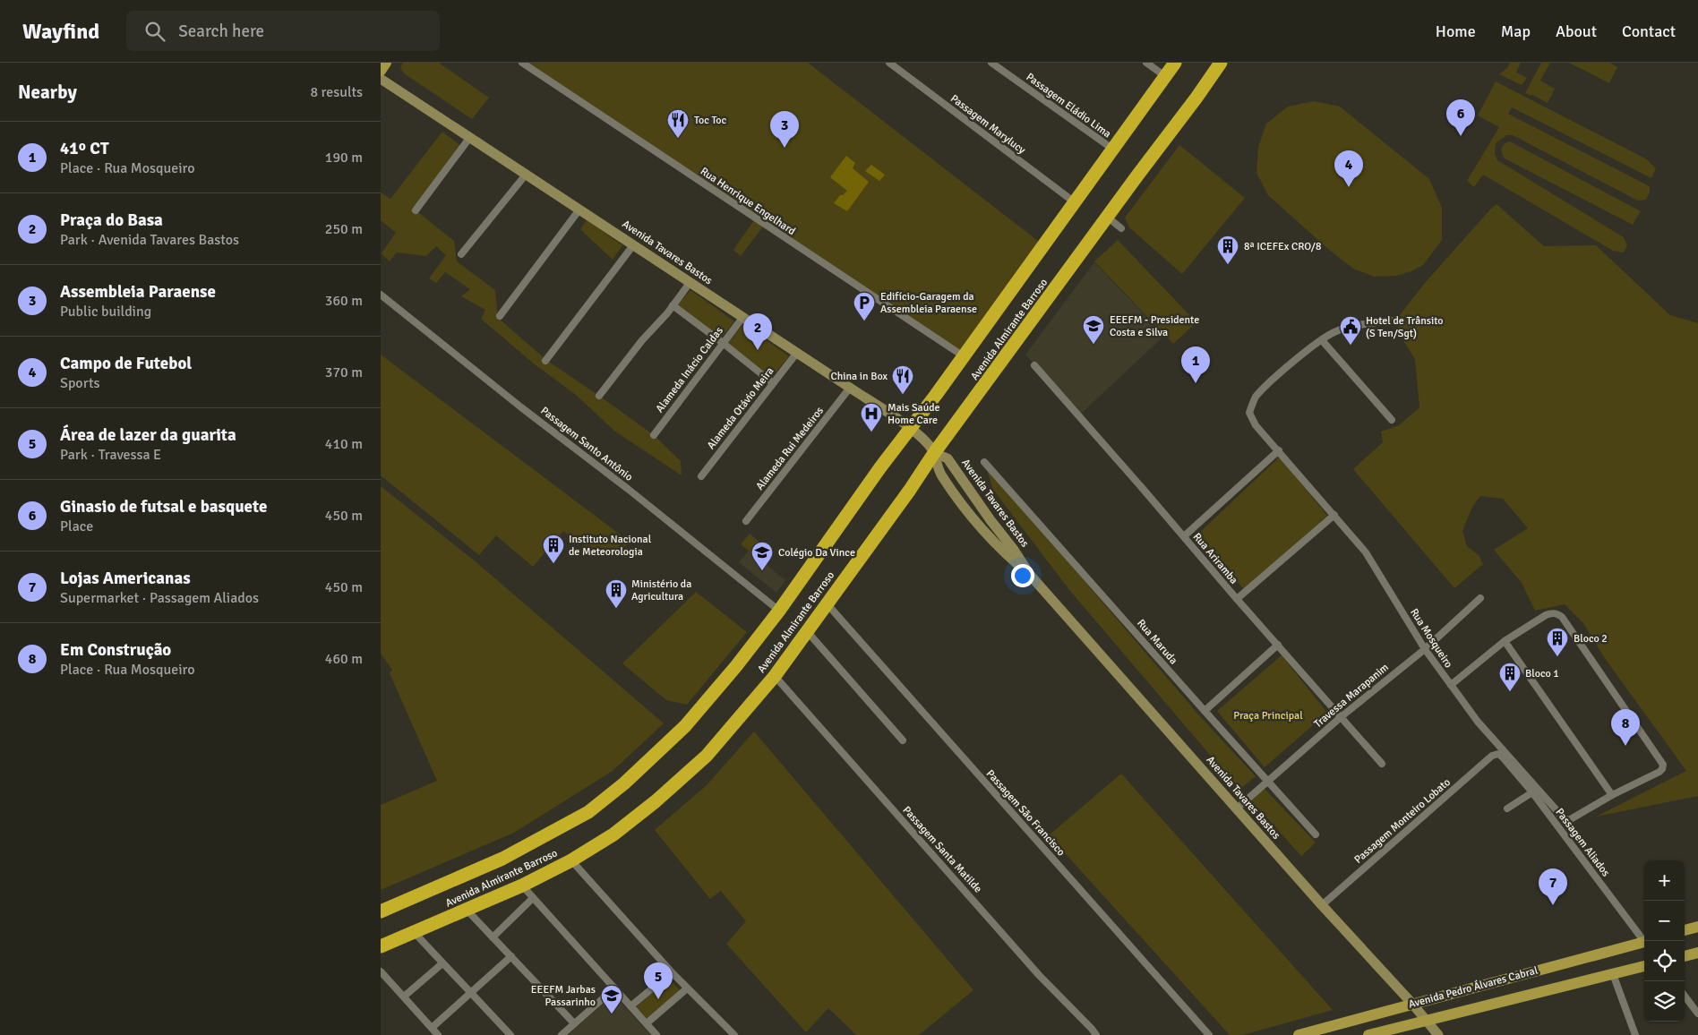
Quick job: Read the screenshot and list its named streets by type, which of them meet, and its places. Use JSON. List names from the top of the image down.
{
  "streets": {
    "highway": ["Avenida Almirante Barroso"],
    "main road": ["Avenida Tavares Bastos", "Avenida Pedro Álvares Cabral"],
    "street": [
      "Passagem Eládio Lima",
      "Passagem Marylucy",
      "Rua Henrique Engelhard",
      "Alameda Inácio Caldas",
      "Alameda Otávio Meira",
      "Passagem Santo Antônio",
      "Alameda Rui Medeiros",
      "Rua Ariramba",
      "Rua Mosqueiro",
      "Rua Maruda",
      "Travessa Marapanim",
      "Passagem São Francisco",
      "Passagem Monteiro Lobato",
      "Passagem Aliados",
      "Passagem Santa Matilde"
    ]
  },
  "crossings": [
    ["Passagem Eládio Lima", "Avenida Almirante Barroso"],
    ["Passagem Marylucy", "Avenida Almirante Barroso"],
    ["Rua Henrique Engelhard", "Avenida Almirante Barroso"],
    ["Avenida Tavares Bastos", "Avenida Almirante Barroso"],
    ["Avenida Tavares Bastos", "Alameda Inácio Caldas"],
    ["Avenida Tavares Bastos", "Alameda Otávio Meira"],
    ["Avenida Tavares Bastos", "Alameda Rui Medeiros"],
    ["Avenida Tavares Bastos", "Travessa Marapanim"],
    ["Avenida Tavares Bastos", "Passagem Monteiro Lobato"],
    ["Avenida Tavares Bastos", "Avenida Pedro Álvares Cabral"],
    ["Avenida Almirante Barroso", "Passagem Santo Antônio"],
    ["Avenida Almirante Barroso", "Passagem São Francisco"],
    ["Avenida Almirante Barroso", "Passagem Santa Matilde"],
    ["Rua Ariramba", "Travessa Marapanim"],
    ["Rua Mosqueiro", "Travessa Marapanim"],
    ["Rua Maruda", "Travessa Marapanim"],
    ["Passagem Monteiro Lobato", "Passagem Aliados"]
  ],
  "parks": ["Praça Principal"],
  "places": {
    "restaurant": ["Toc Toc", "China in Box"],
    "building": [
      "8ª ICEFEx CRO/8",
      "Instituto Nacional de Meteorologia",
      "Ministério da Agricultura",
      "Bloco 2",
      "Bloco 1"
    ],
    "parking": ["Edifício-Garagem da Assembleia Paraense"],
    "school or university": ["EEEFM - Presidente Costa e Silva", "Colégio Da Vince", "EEEFM Jarbas Passarinho"],
    "public building": ["Hotel de Trânsito (S Ten/Sgt)"],
    "hospital": ["Mais Saúde Home Care"]
  },
  "page": {
    "header": "Wayfind",
    "search": "Search here",
    "nav": [
      "Home",
      "Map",
      "About",
      "Contact"
    ],
    "heading": ["Nearby", "8 results"],
    "pins": [
      "6",
      "3",
      "4",
      "2",
      "1",
      "8",
      "7",
      "5"
    ],
    "list": [
      {
        "mark": "1",
        "name": "41º CT",
        "note": "Place · Rua Mosqueiro",
        "value": "190 m"
      },
      {
        "mark": "2",
        "name": "Praça do Basa",
        "note": "Park · Avenida Tavares Bastos",
        "value": "250 m"
      },
      {
        "mark": "3",
        "name": "Assembleia Paraense",
        "note": "Public building",
        "value": "360 m"
      },
      {
        "mark": "4",
        "name": "Campo de Futebol",
        "note": "Sports",
        "value": "370 m"
      },
      {
        "mark": "5",
        "name": "Área de lazer da guarita",
        "note": "Park · Travessa E",
        "value": "410 m"
      },
      {
        "mark": "6",
        "name": "Ginasio de futsal e basquete",
        "note": "Place",
        "value": "450 m"
      },
      {
        "mark": "7",
        "name": "Lojas Americanas",
        "note": "Supermarket · Passagem Aliados",
        "value": "450 m"
      },
      {
        "mark": "8",
        "name": "Em Construção",
        "note": "Place · Rua Mosqueiro",
        "value": "460 m"
      }
    ],
    "map_buttons": ["+", "−"]
  }
}
